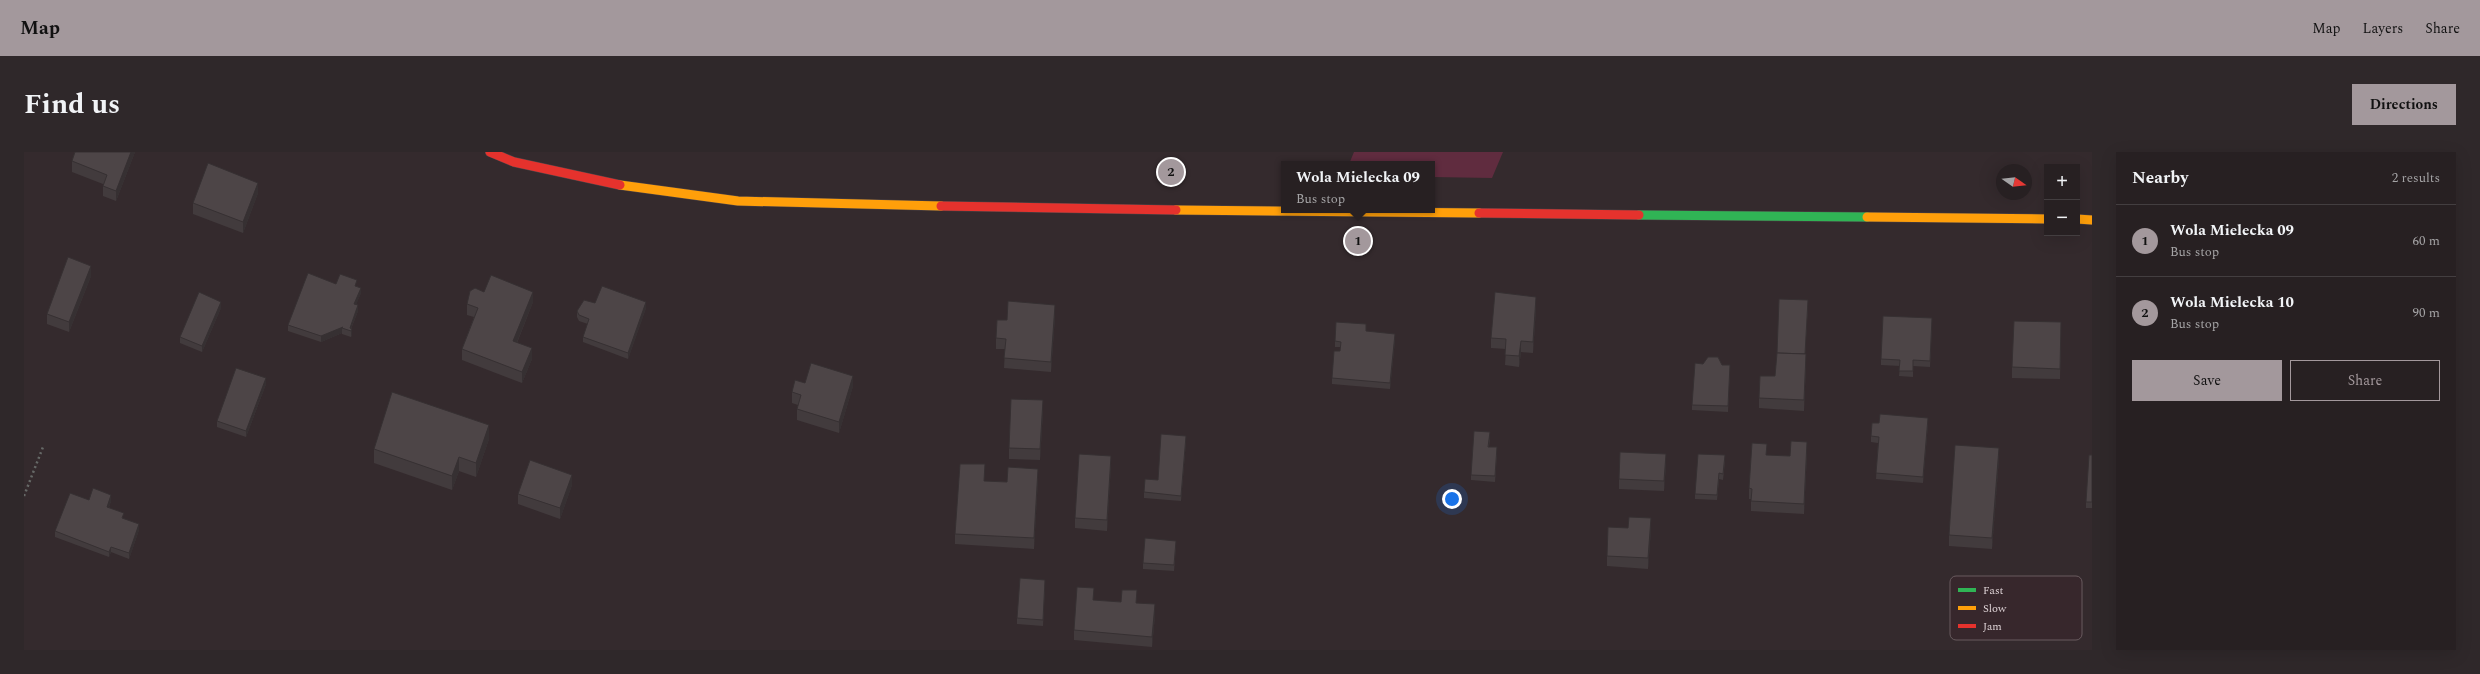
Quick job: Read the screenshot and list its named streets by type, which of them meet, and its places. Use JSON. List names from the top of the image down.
{
  "legend": ["Fast", "Slow", "Jam"],
  "north": "right",
  "page": {
    "header": "Map",
    "nav": ["Map", "Layers", "Share"],
    "title": "Find us",
    "buttons": [
      "Directions",
      ["Save", "Share"]
    ],
    "heading": ["Nearby", "2 results"],
    "pins": ["2", "1"],
    "popup": ["Wola Mielecka 09", "Bus stop"],
    "map_buttons": ["+", "−"],
    "list": [
      {
        "mark": "1",
        "name": "Wola Mielecka 09",
        "note": "Bus stop",
        "value": "60 m"
      },
      {
        "mark": "2",
        "name": "Wola Mielecka 10",
        "note": "Bus stop",
        "value": "90 m"
      }
    ]
  }
}
